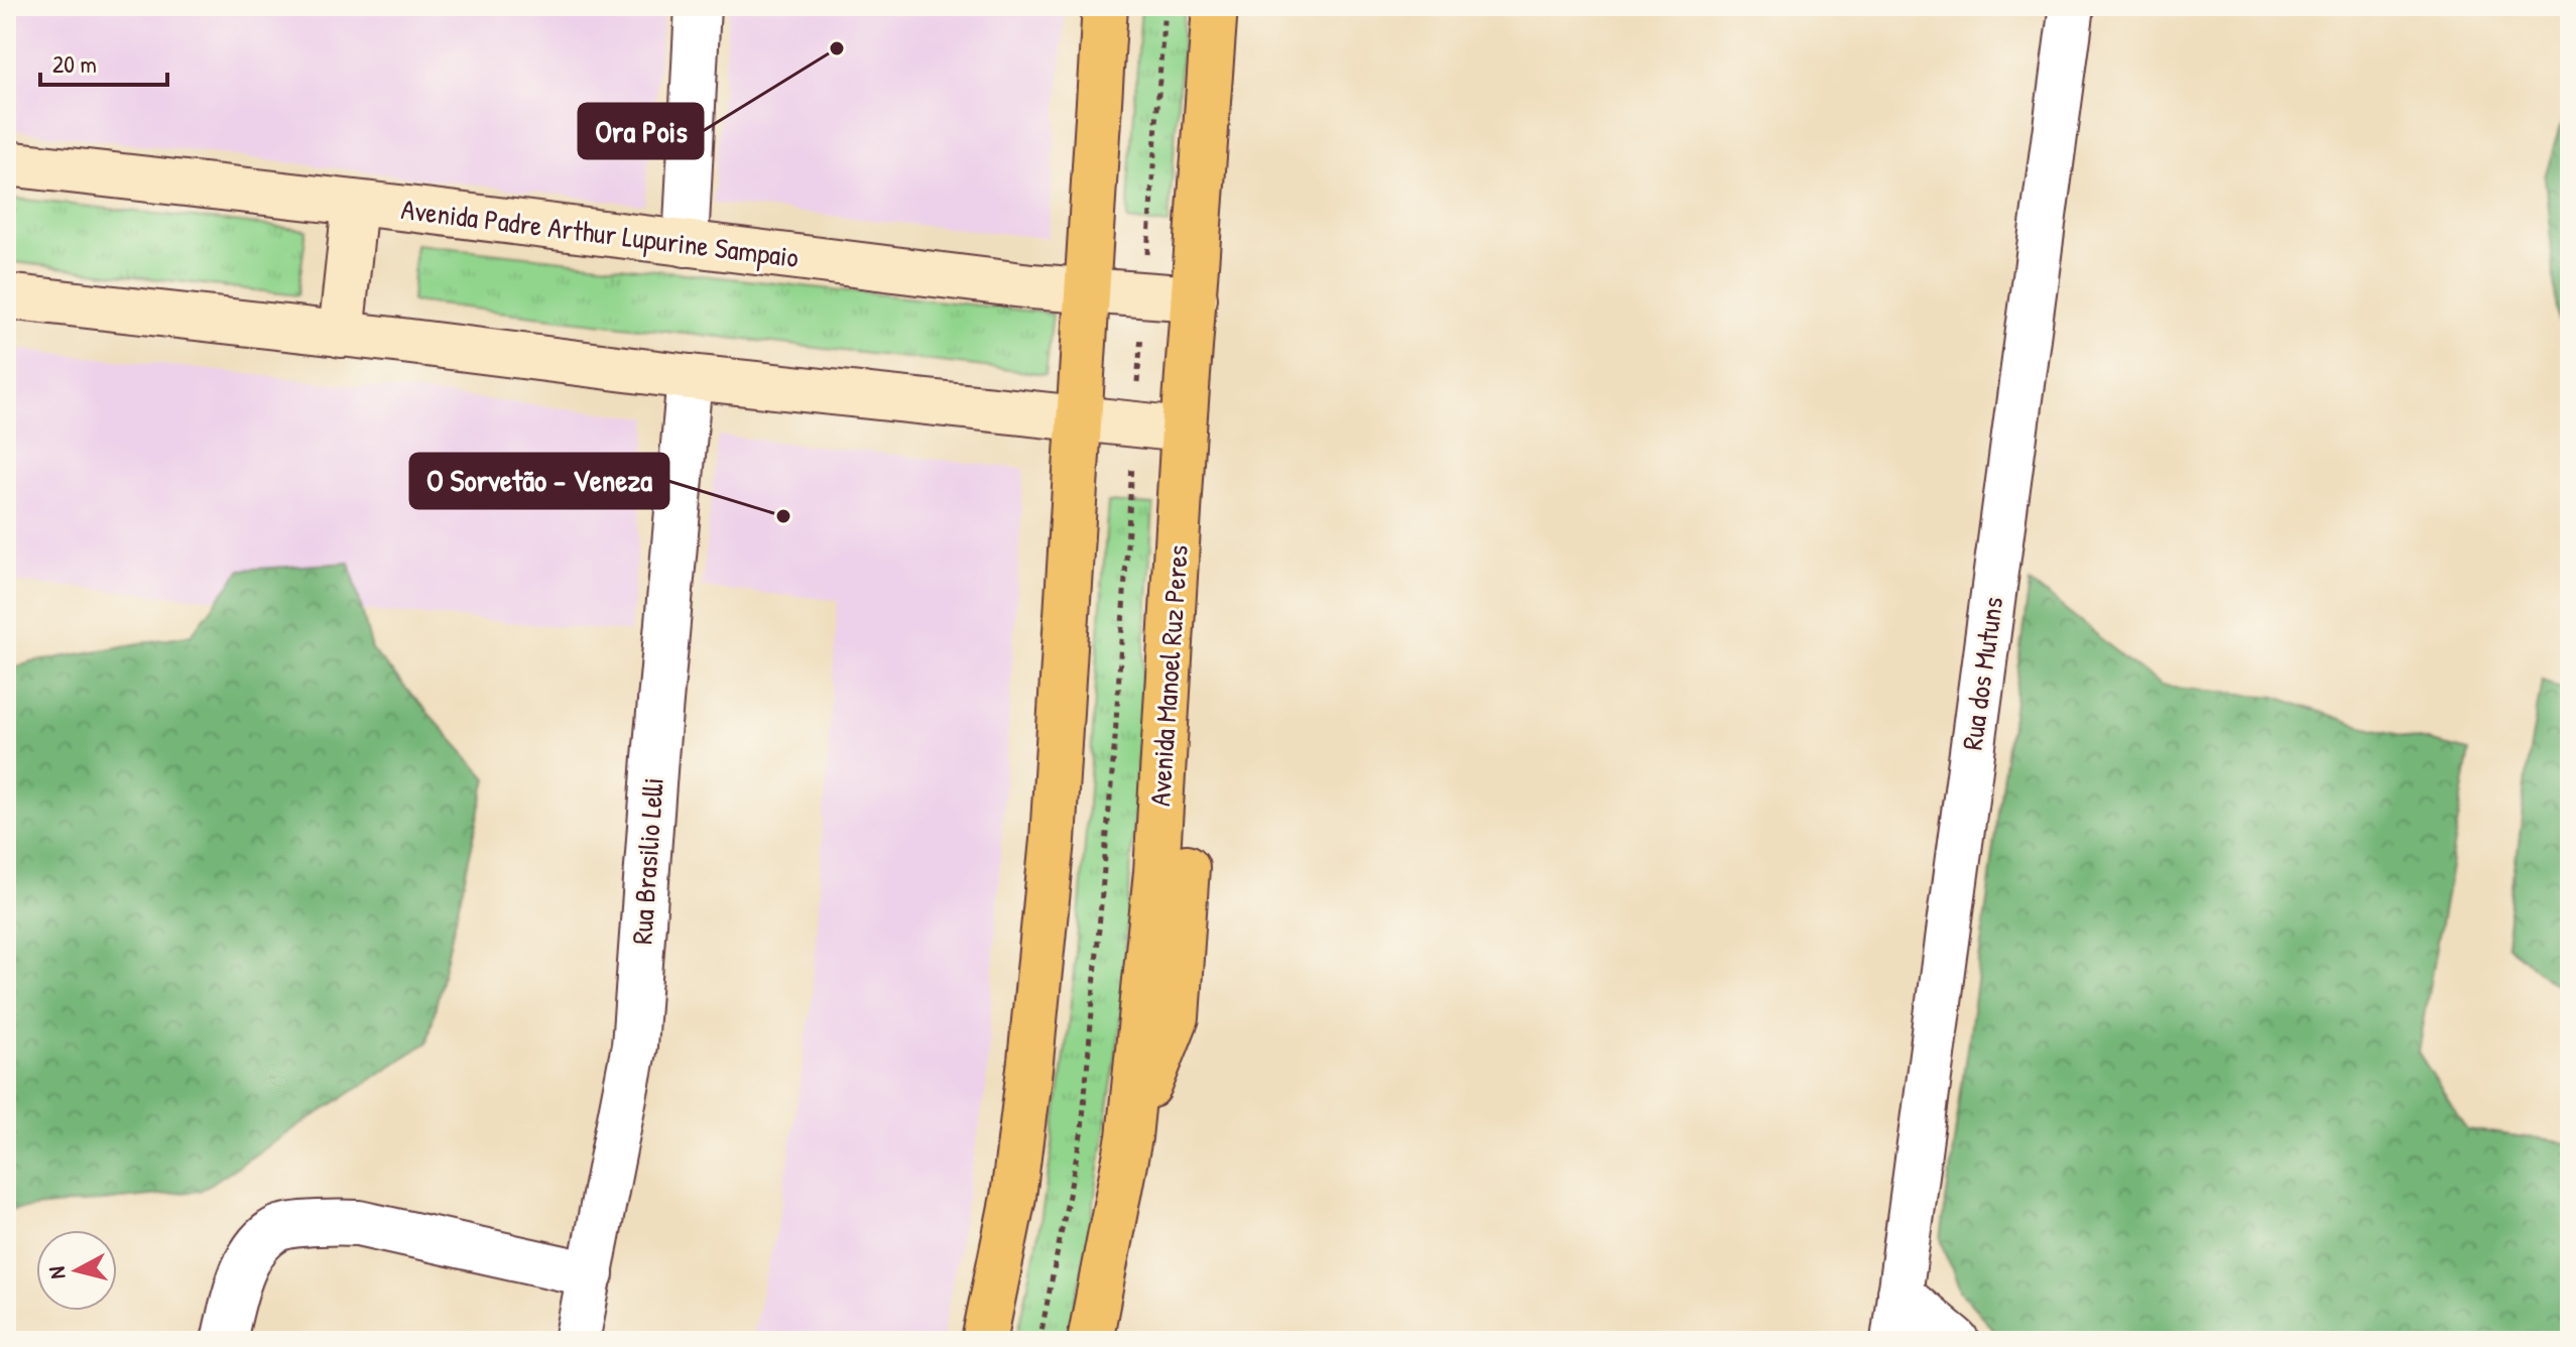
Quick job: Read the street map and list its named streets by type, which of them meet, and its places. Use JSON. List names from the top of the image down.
{
  "streets": {
    "main road": ["Avenida Padre Arthur Lupurine Sampaio", "Avenida Manoel Ruz Peres"],
    "street": ["Rua dos Mutuns", "Rua Brasilio Lelli"]
  },
  "crossings": [
    ["Avenida Padre Arthur Lupurine Sampaio", "Avenida Manoel Ruz Peres"]
  ],
  "places": ["Ora Pois", "O Sorvetão - Veneza"],
  "scale_bar": "20 m",
  "north": "left"
}
